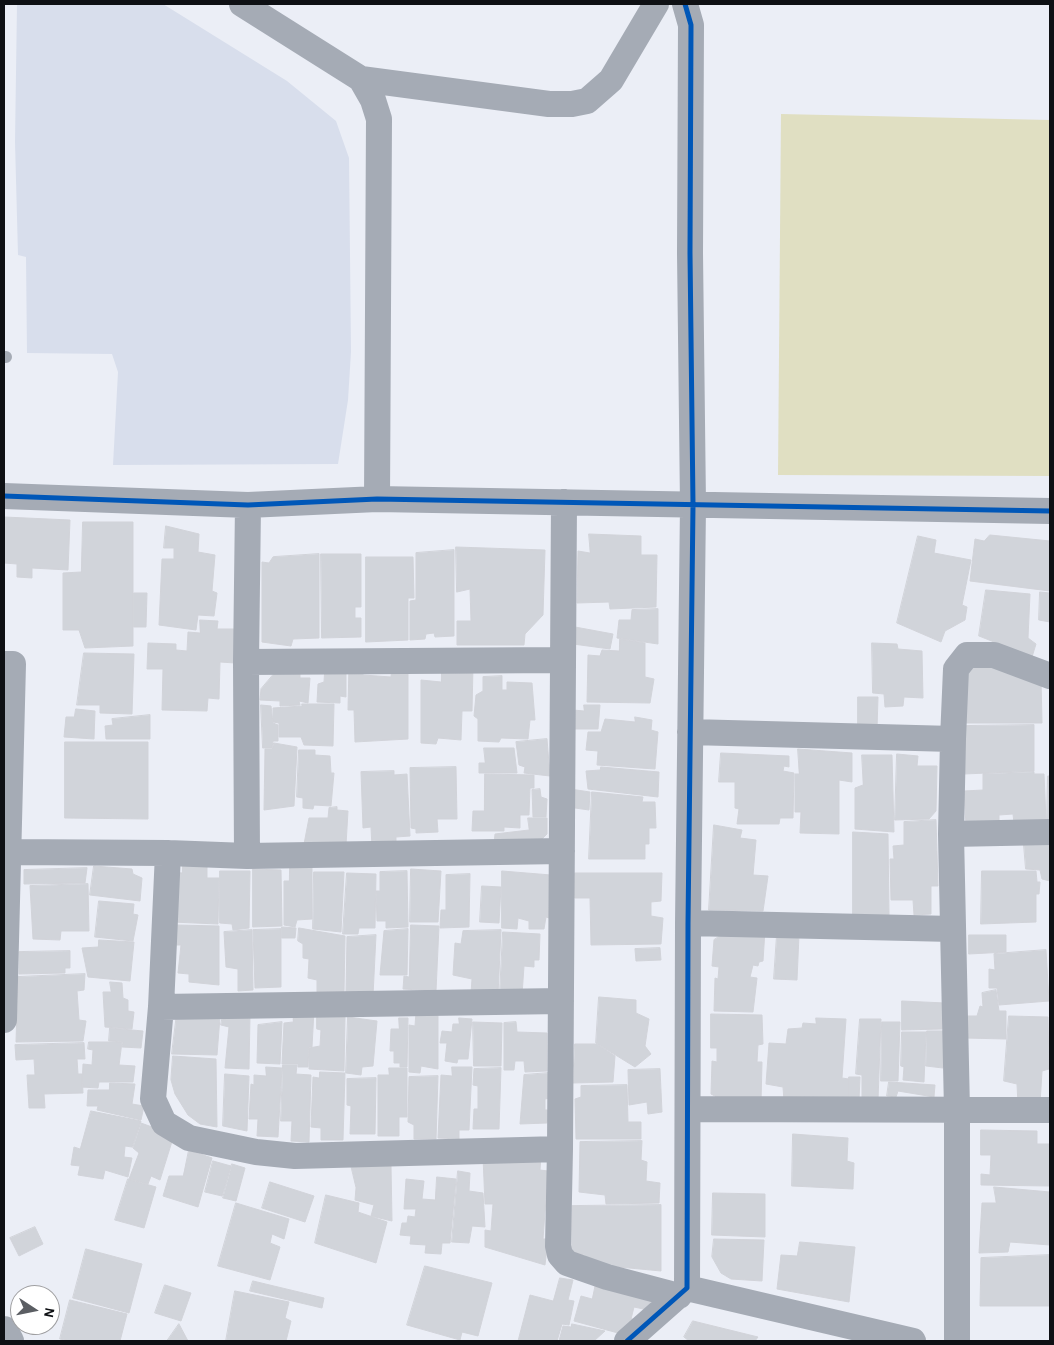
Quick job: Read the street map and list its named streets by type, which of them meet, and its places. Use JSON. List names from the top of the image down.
{
  "north": "right"
}
